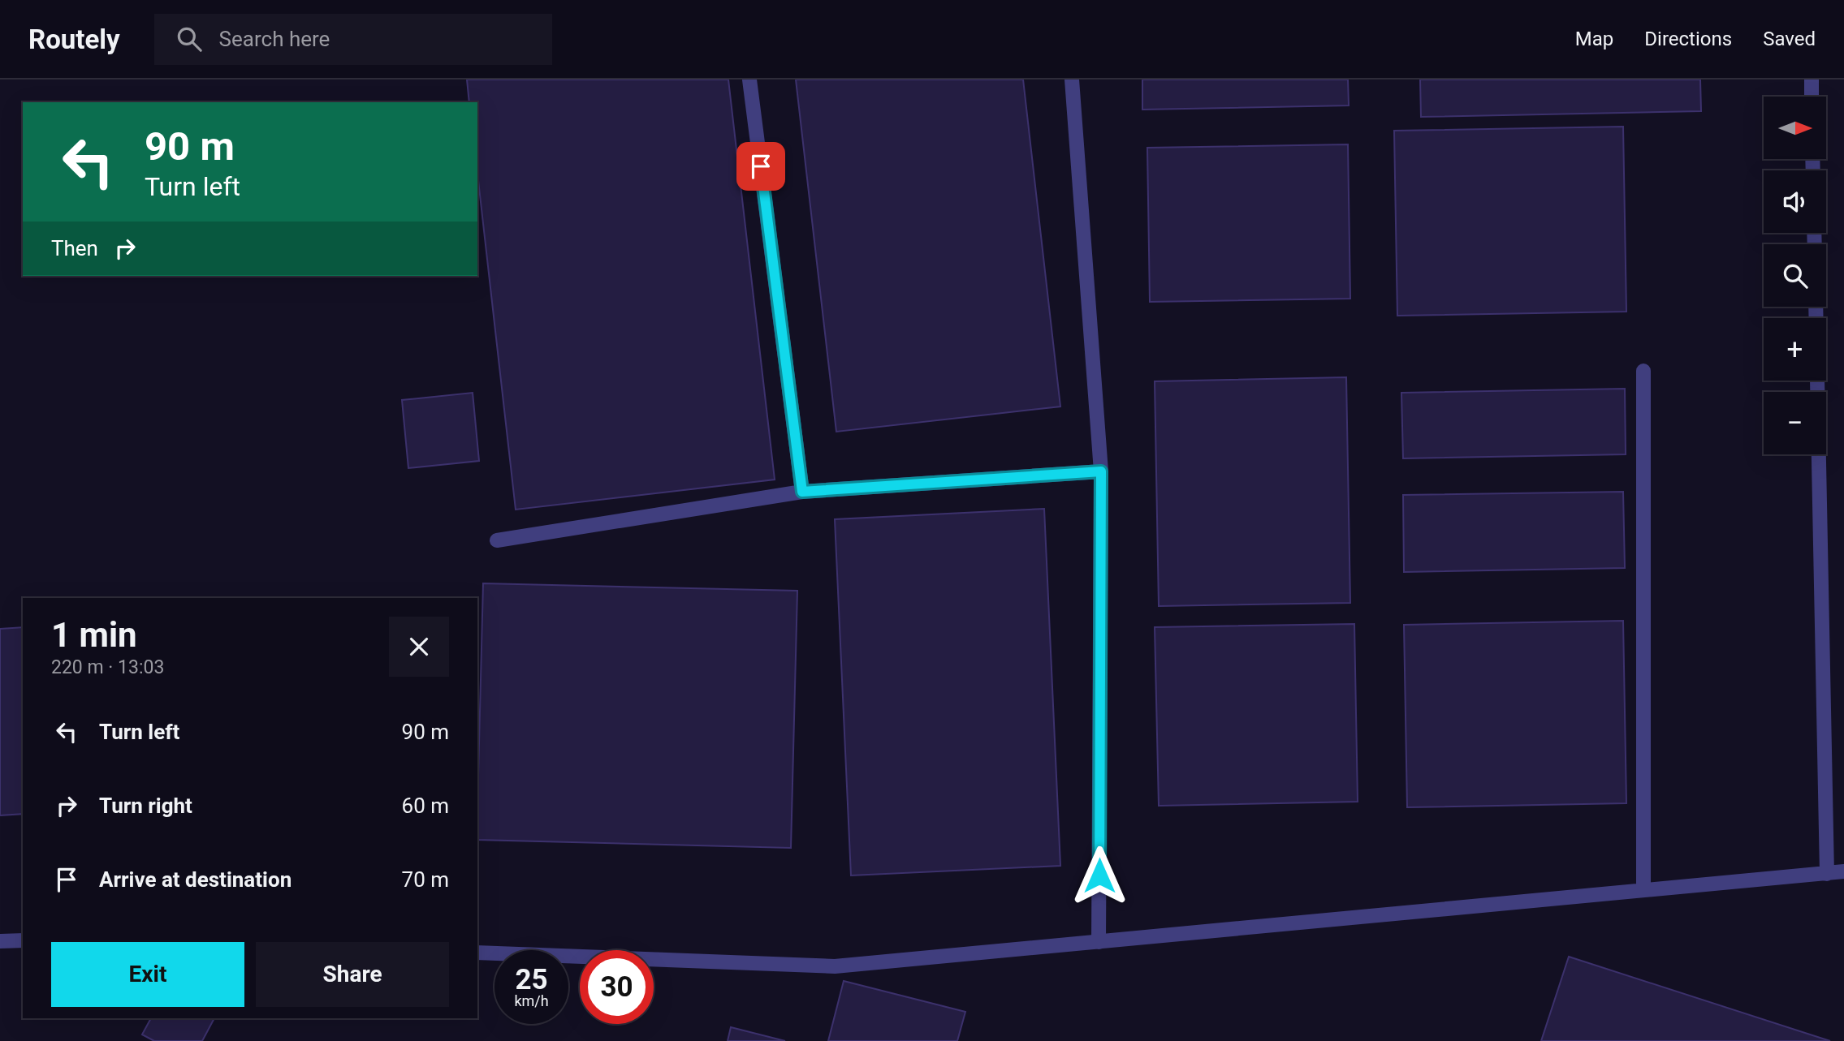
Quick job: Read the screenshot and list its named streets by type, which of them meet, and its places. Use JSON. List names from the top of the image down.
{
  "north": "right",
  "page": {
    "header": "Routely",
    "search": "Search here",
    "nav": ["Map", "Directions", "Saved"],
    "map_buttons": ["+", "−"],
    "turn": ["90 m", "Turn left"],
    "then": "Then",
    "heading": ["1 min", "220 m · 13:03"],
    "list": [
      {
        "name": "Turn left",
        "value": "90 m"
      },
      {
        "name": "Turn right",
        "value": "60 m"
      },
      {
        "name": "Arrive at destination",
        "value": "70 m"
      }
    ],
    "buttons": ["Exit", "Share"],
    "speed": "25 km/h",
    "limit": "30"
  }
}
